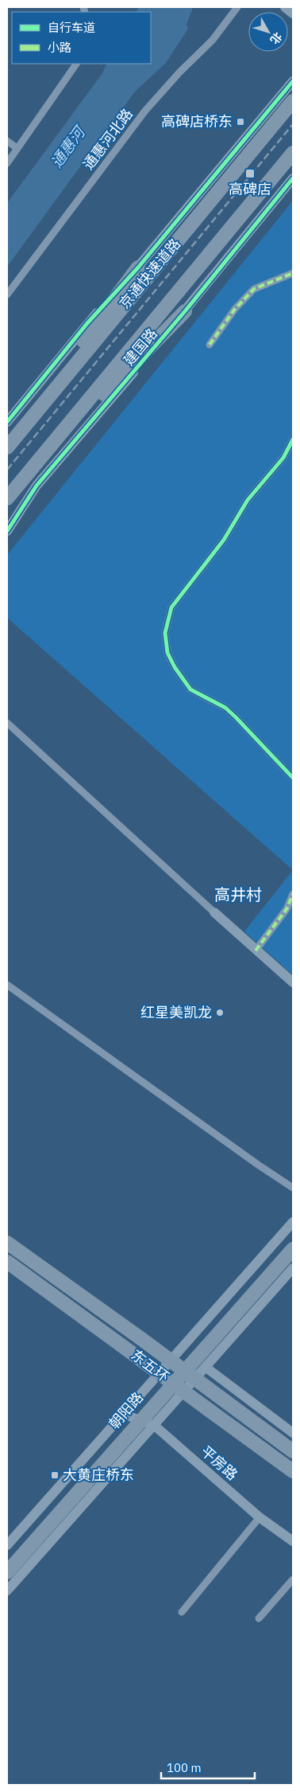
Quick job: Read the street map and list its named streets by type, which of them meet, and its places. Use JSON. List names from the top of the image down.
{
  "streets": {
    "highway": ["京通快速道路", "东五环", "朝阳路"],
    "street": ["通惠河北路", "建国路", "平房路"]
  },
  "crossings": [
    ["朝阳路", "平房路"]
  ],
  "districts": ["高井村"],
  "water": ["通惠河"],
  "places": {
    "transit": ["高碑店桥东", "高碑店", "大黄庄桥东"],
    "other": ["红星美凯龙"]
  },
  "legend": ["自行车道", "小路"],
  "scale_bar": "100 m",
  "north": "bottom right"
}
